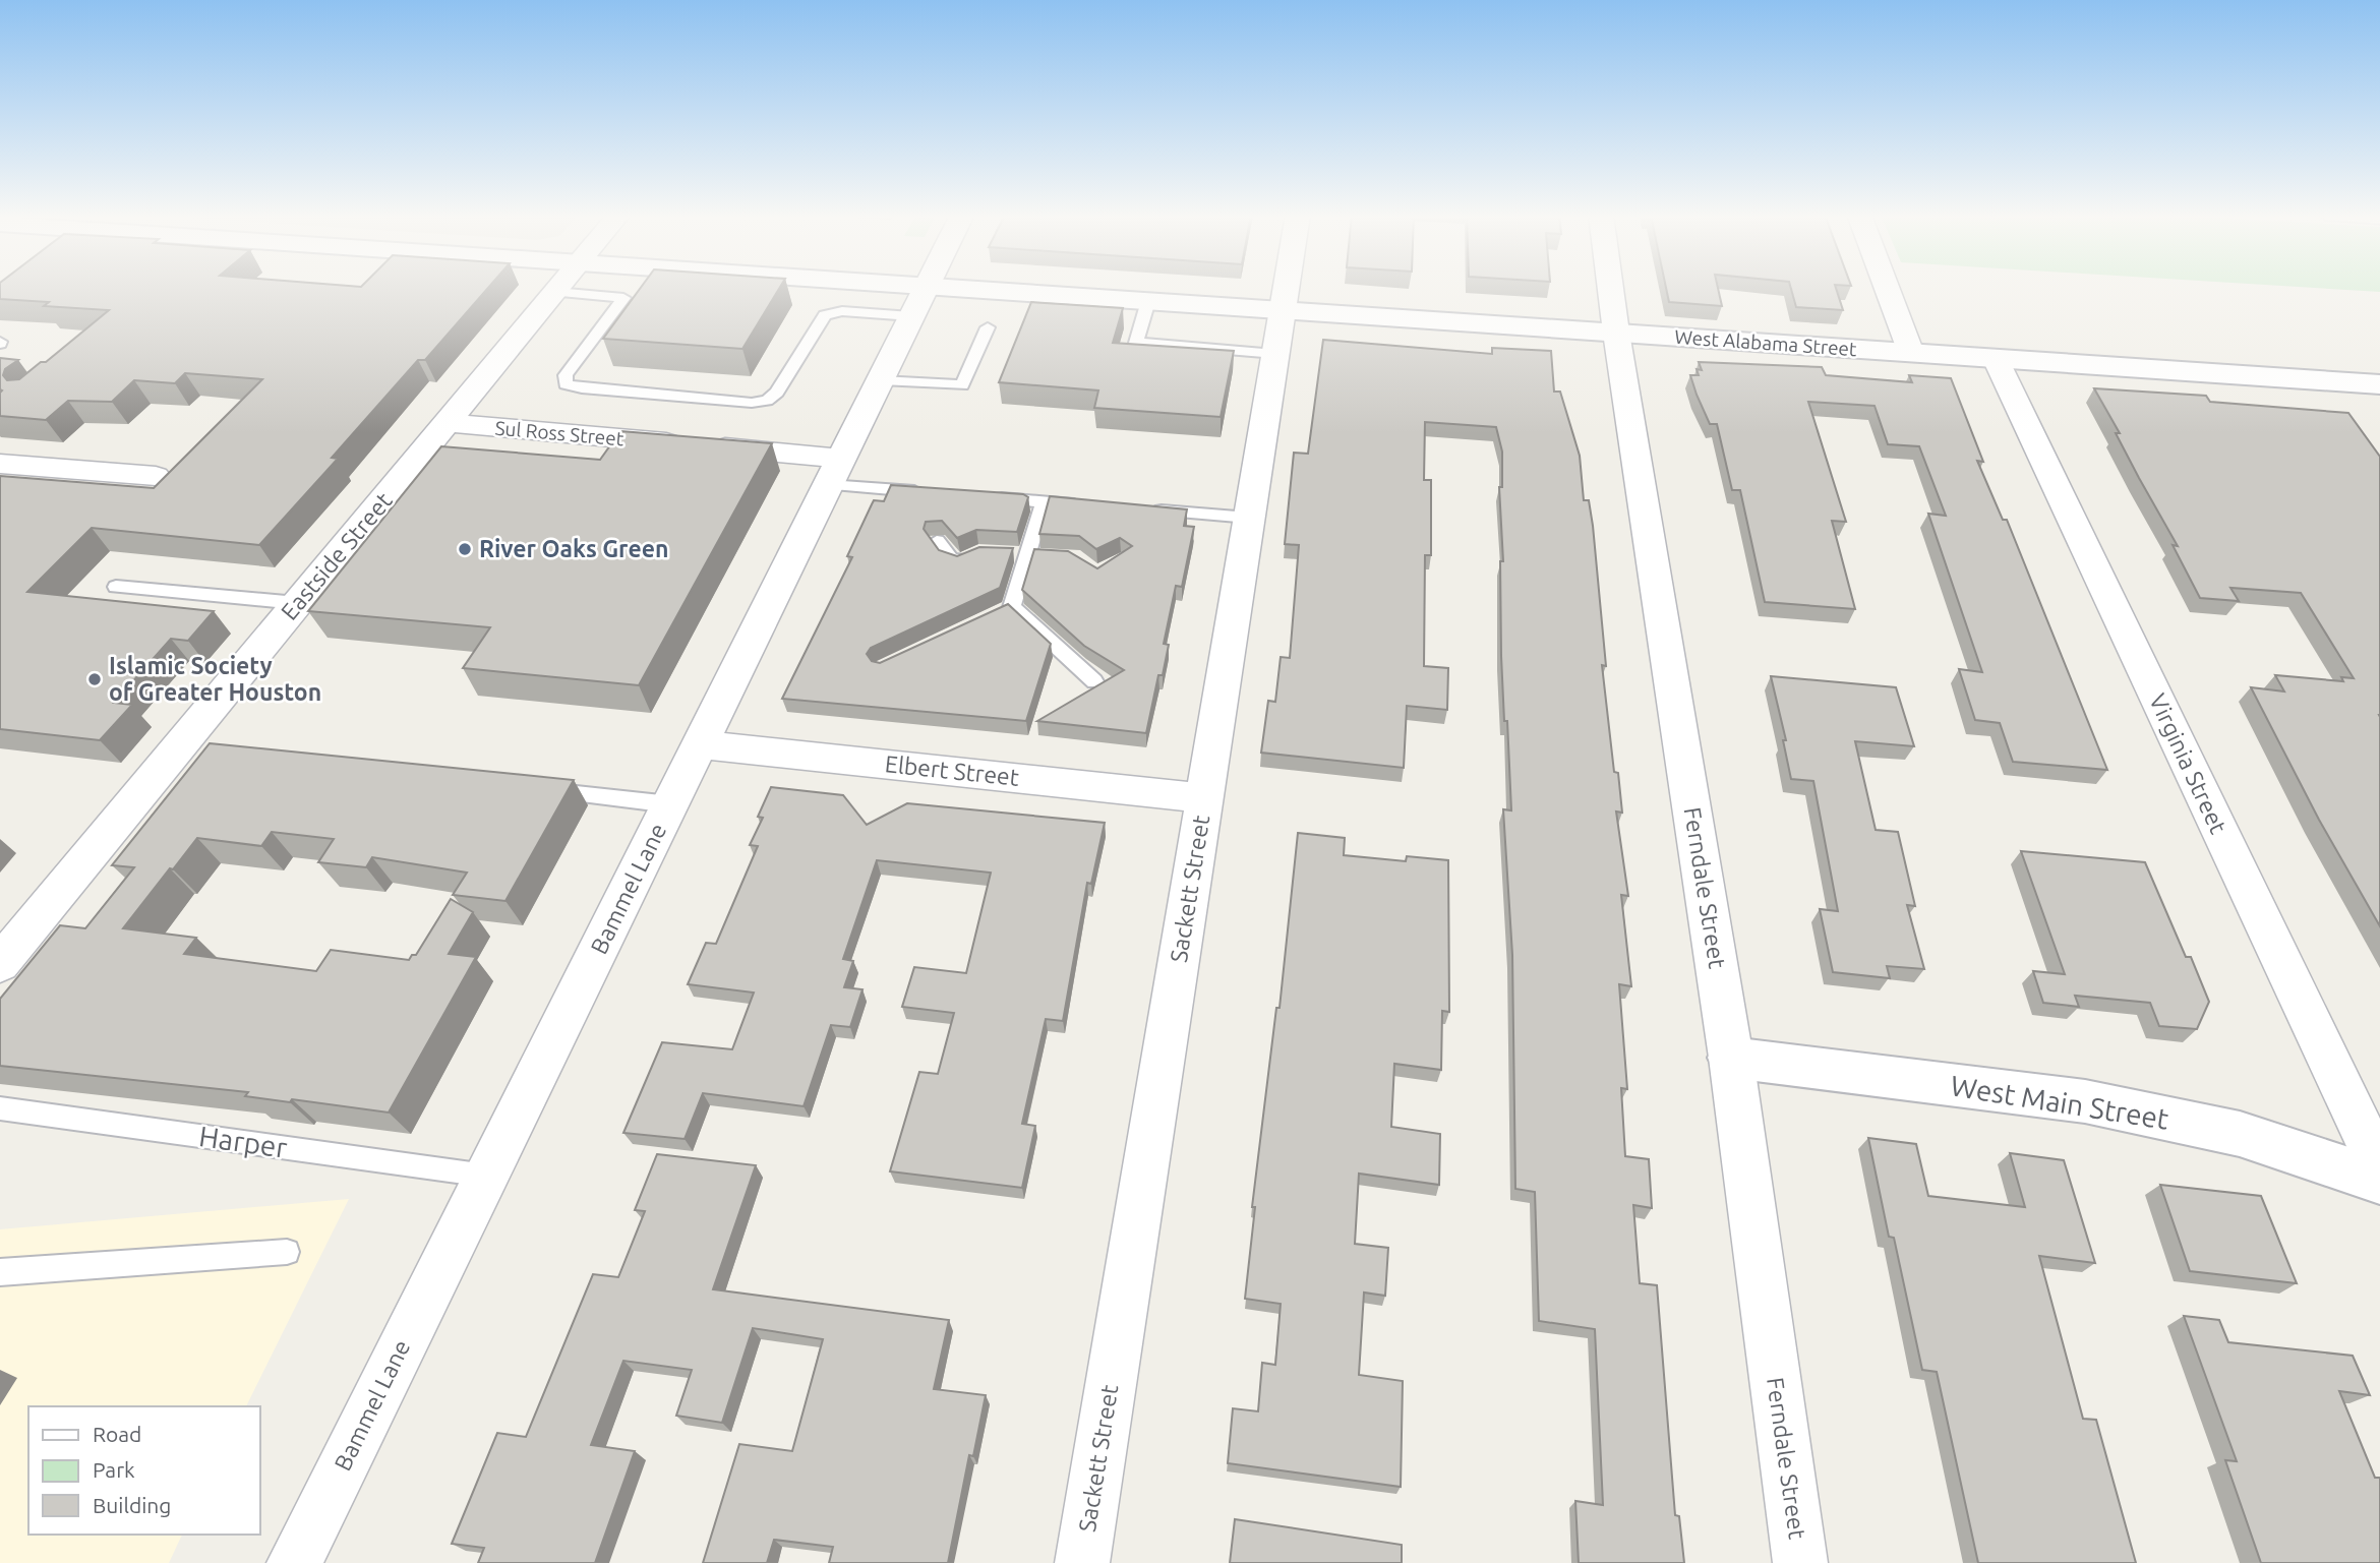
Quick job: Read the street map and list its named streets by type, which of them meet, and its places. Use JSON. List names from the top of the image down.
{
  "streets": {
    "street": [
      "West Alabama Street",
      "Sul Ross Street",
      "Eastside Street",
      "Virginia Street",
      "Elbert Street",
      "Ferndale Street",
      "Bammel Lane",
      "Sackett Street",
      "West Main Street"
    ],
    "lane": ["Harper"]
  },
  "crossings": [
    ["West Alabama Street", "Virginia Street"],
    ["West Alabama Street", "Ferndale Street"],
    ["West Alabama Street", "Bammel Lane"],
    ["West Alabama Street", "Sackett Street"],
    ["Sul Ross Street", "Eastside Street"],
    ["Sul Ross Street", "Bammel Lane"],
    ["Elbert Street", "Bammel Lane"],
    ["Elbert Street", "Sackett Street"],
    ["Ferndale Street", "West Main Street"],
    ["Bammel Lane", "Harper"]
  ],
  "places": ["River Oaks Green", "Islamic Society of Greater Houston"],
  "legend": ["Road", "Park", "Building"]
}
